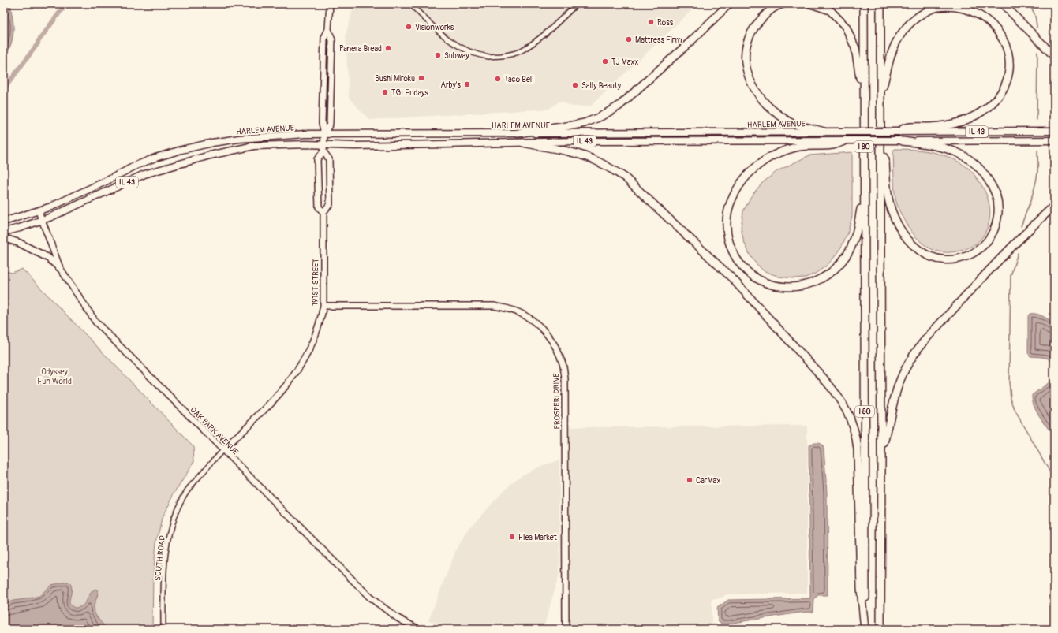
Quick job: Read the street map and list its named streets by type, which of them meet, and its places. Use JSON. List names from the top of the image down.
{
  "streets": {
    "highway": ["I 80"],
    "main road": ["HARLEM AVENUE", "IL 43"],
    "street": [
      "191ST STREET",
      "PROSPERI DRIVE",
      "OAK PARK AVENUE",
      "SOUTH ROAD"
    ]
  },
  "crossings": [
    ["HARLEM AVENUE", "191ST STREET"],
    ["HARLEM AVENUE", "OAK PARK AVENUE"],
    ["191ST STREET", "PROSPERI DRIVE"],
    ["191ST STREET", "OAK PARK AVENUE"],
    ["191ST STREET", "SOUTH ROAD"],
    ["OAK PARK AVENUE", "SOUTH ROAD"]
  ],
  "parks": ["Odyssey Fun World"],
  "places": [
    "Ross",
    "Visionworks",
    "Mattress Firm",
    "Panera Bread",
    "Subway",
    "TJ Maxx",
    "Sushi Miroku",
    "Taco Bell",
    "Arby's",
    "Sally Beauty",
    "TGI Fridays",
    "CarMax",
    "Flea Market"
  ]
}
